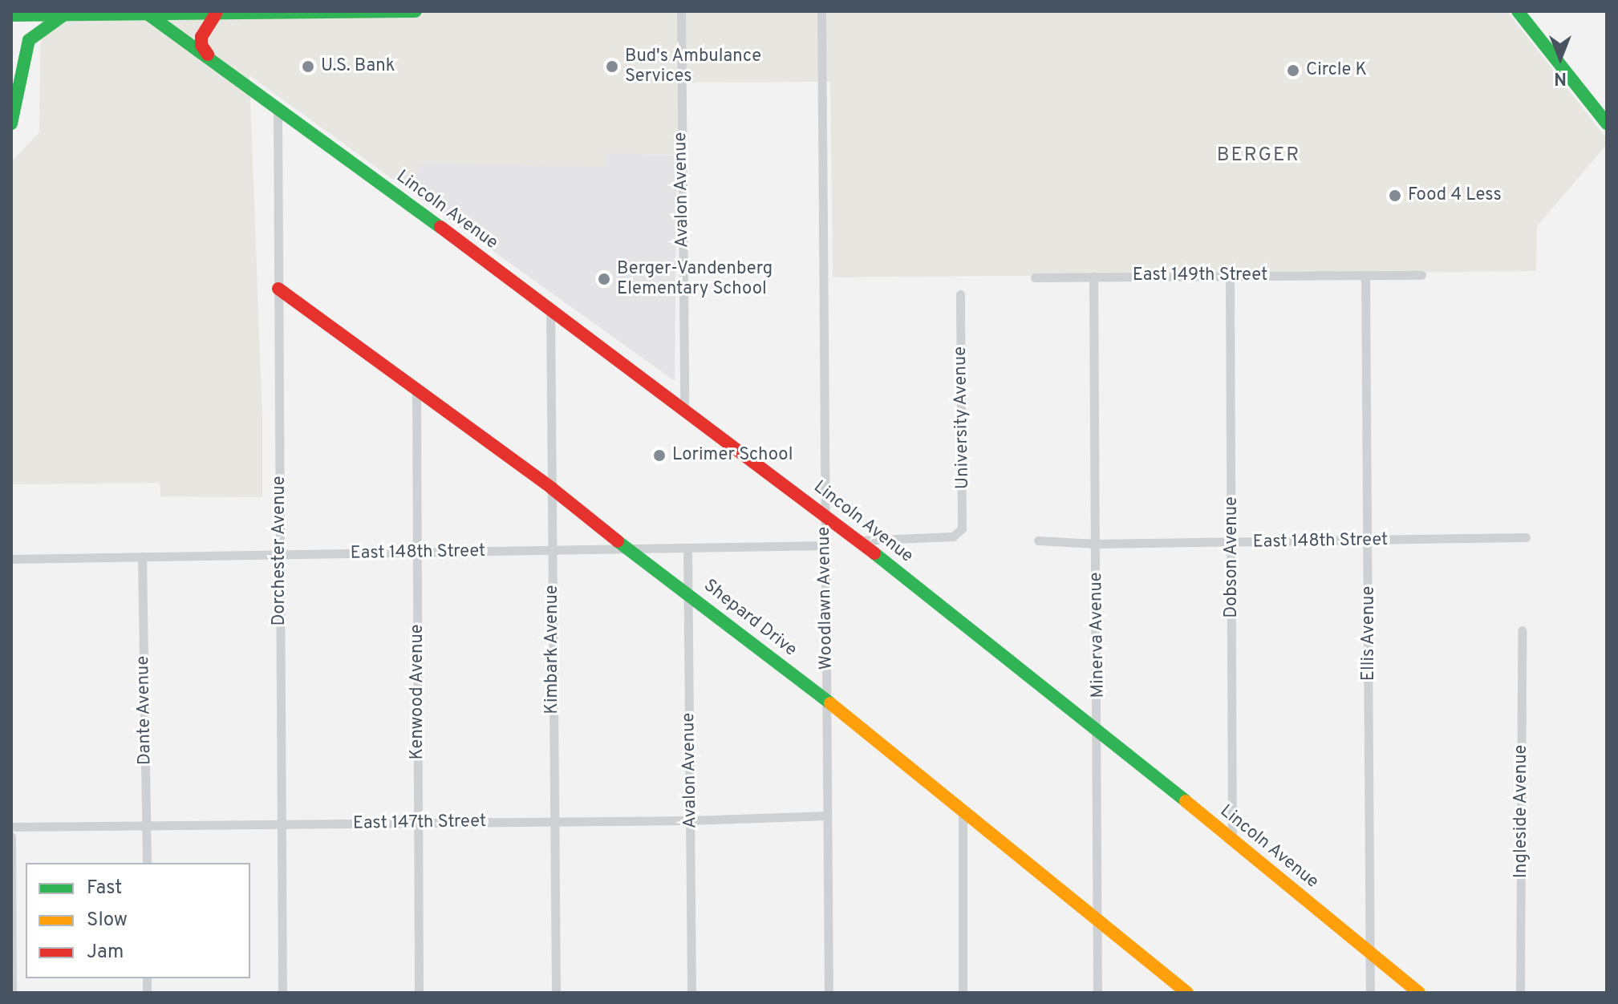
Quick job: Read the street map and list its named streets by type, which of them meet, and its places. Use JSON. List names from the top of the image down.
{
  "streets": {
    "main road": ["Lincoln Avenue", "Shepard Drive"],
    "street": [
      "Avalon Avenue",
      "East 149th Street",
      "University Avenue",
      "East 148th Street",
      "Dorchester Avenue",
      "Dobson Avenue",
      "Woodlawn Avenue",
      "Ellis Avenue",
      "Minerva Avenue",
      "Kimbark Avenue",
      "Kenwood Avenue",
      "Dante Avenue",
      "Ingleside Avenue",
      "East 147th Street"
    ]
  },
  "crossings": [
    ["Avalon Avenue", "Lincoln Avenue"],
    ["Avalon Avenue", "East 148th Street"],
    ["Avalon Avenue", "Shepard Drive"],
    ["Avalon Avenue", "East 147th Street"],
    ["Lincoln Avenue", "University Avenue"],
    ["Lincoln Avenue", "Dorchester Avenue"],
    ["Lincoln Avenue", "Dobson Avenue"],
    ["Lincoln Avenue", "Woodlawn Avenue"],
    ["Lincoln Avenue", "Ellis Avenue"],
    ["Lincoln Avenue", "Minerva Avenue"],
    ["Lincoln Avenue", "Kimbark Avenue"],
    ["East 149th Street", "Dobson Avenue"],
    ["East 149th Street", "Ellis Avenue"],
    ["East 149th Street", "Minerva Avenue"],
    ["East 148th Street", "Dorchester Avenue"],
    ["East 148th Street", "Dobson Avenue"],
    ["East 148th Street", "Woodlawn Avenue"],
    ["East 148th Street", "Shepard Drive"],
    ["East 148th Street", "Ellis Avenue"],
    ["East 148th Street", "Minerva Avenue"],
    ["East 148th Street", "Kimbark Avenue"],
    ["East 148th Street", "Kenwood Avenue"],
    ["East 148th Street", "Dante Avenue"],
    ["Dorchester Avenue", "Shepard Drive"],
    ["Dorchester Avenue", "East 147th Street"],
    ["Woodlawn Avenue", "Shepard Drive"],
    ["Woodlawn Avenue", "East 147th Street"],
    ["Shepard Drive", "Minerva Avenue"],
    ["Shepard Drive", "Kimbark Avenue"],
    ["Shepard Drive", "Kenwood Avenue"],
    ["Kimbark Avenue", "East 147th Street"],
    ["Kenwood Avenue", "East 147th Street"],
    ["Dante Avenue", "East 147th Street"]
  ],
  "districts": ["BERGER"],
  "places": [
    "U.S. Bank",
    "Bud's Ambulance Services",
    "Circle K",
    "Food 4 Less",
    "Berger-Vandenberg Elementary School",
    "Lorimer School"
  ],
  "legend": ["Fast", "Slow", "Jam"],
  "north": "bottom"
}
